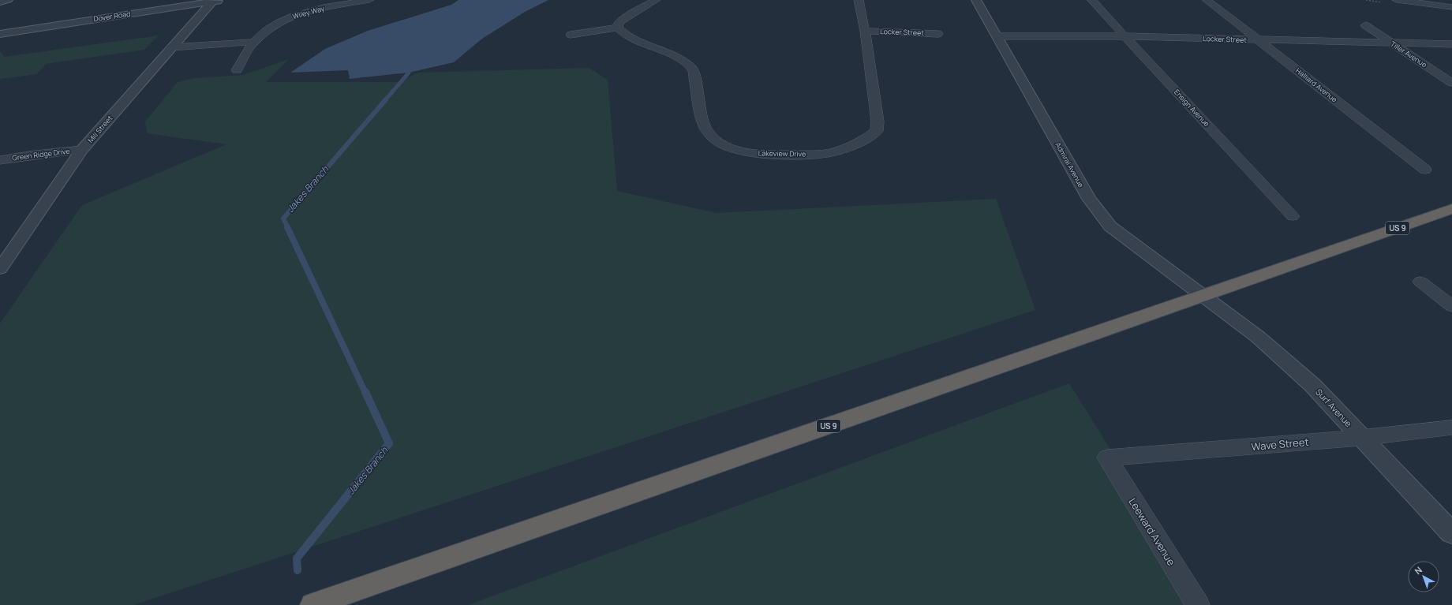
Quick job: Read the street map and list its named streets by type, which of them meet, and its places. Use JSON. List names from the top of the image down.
{
  "streets": {
    "highway": ["US 9"],
    "street": [
      "Wiley Way",
      "Dover Road",
      "Locker Street",
      "Tiller Avenue",
      "Halliard Avenue",
      "Ensign Avenue",
      "Mill Street",
      "Lakeview Drive",
      "Green Ridge Drive",
      "Admiral Avenue",
      "Surf Avenue",
      "Wave Street",
      "Leeward Avenue"
    ]
  },
  "crossings": [
    ["Dover Road", "Mill Street"],
    ["Locker Street", "Tiller Avenue"],
    ["Locker Street", "Halliard Avenue"],
    ["Locker Street", "Ensign Avenue"],
    ["Locker Street", "Lakeview Drive"],
    ["Locker Street", "Admiral Avenue"],
    ["Mill Street", "Green Ridge Drive"],
    ["Admiral Avenue", "US 9"],
    ["Admiral Avenue", "Surf Avenue"],
    ["US 9", "Surf Avenue"],
    ["Surf Avenue", "Wave Street"],
    ["Wave Street", "Leeward Avenue"]
  ],
  "water": ["Jakes Branch"],
  "north": "top left"
}
